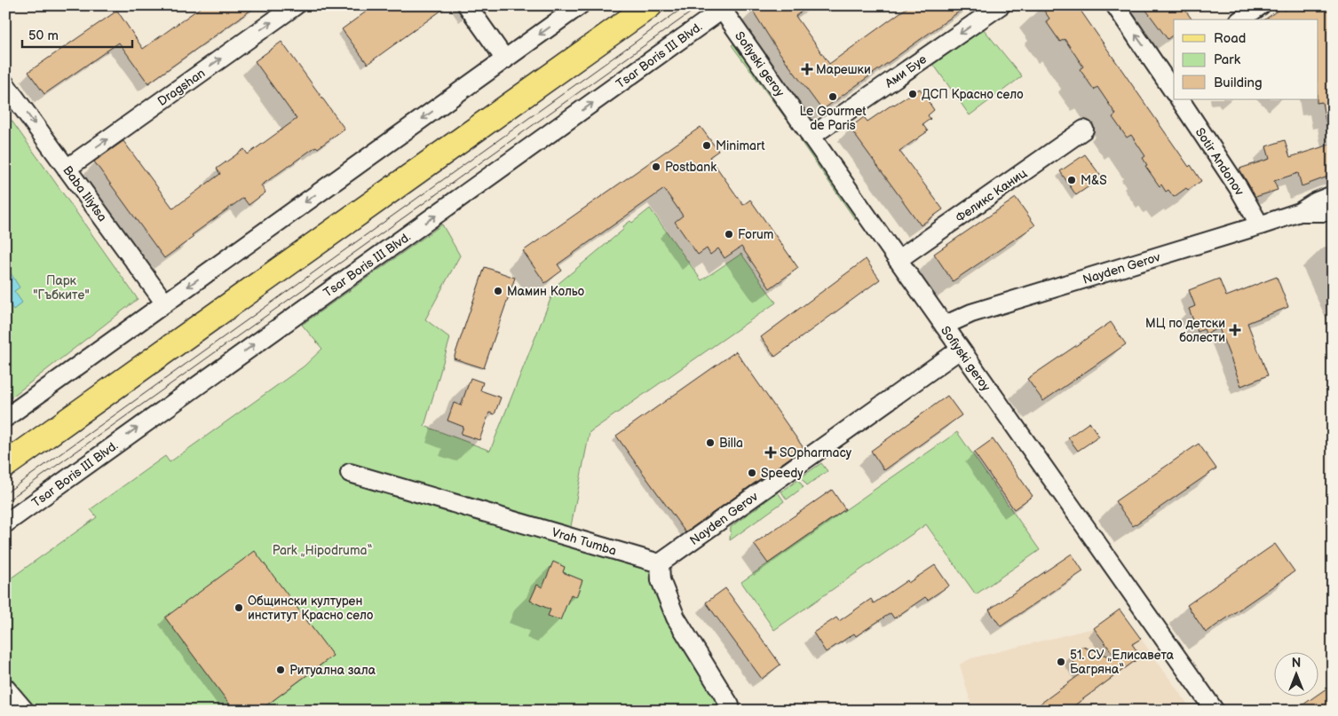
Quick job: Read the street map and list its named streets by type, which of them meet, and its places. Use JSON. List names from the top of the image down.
{
  "streets": {
    "street": [
      "Tsar Boris III Blvd.",
      "Sofiyski geroy",
      "Ами Буе",
      "Dragshan",
      "Sotir Andonov",
      "Baba Iliytsa",
      "Феликс Каниц",
      "Nayden Gerov",
      "Vrah Tumba"
    ]
  },
  "crossings": [
    ["Tsar Boris III Blvd.", "Sofiyski geroy"],
    ["Sofiyski geroy", "Ами Буе"],
    ["Sofiyski geroy", "Феликс Каниц"],
    ["Sofiyski geroy", "Nayden Gerov"],
    ["Dragshan", "Baba Iliytsa"],
    ["Sotir Andonov", "Nayden Gerov"],
    ["Nayden Gerov", "Vrah Tumba"]
  ],
  "one_way": ["Ами Буе", "Dragshan", "Baba Iliytsa"],
  "parks": ["Парк \"Гъбките\"", "Park „Hipodruma“"],
  "places": {
    "health": ["Марешки", "МЦ по детски болести", "SOpharmacy"],
    "other": [
      "ДСП Красно село",
      "Le Gourmet de Paris",
      "Minimart",
      "Postbank",
      "M&S",
      "Forum",
      "Мамин Кольо",
      "Billa",
      "Speedy",
      "Общински културен институт Красно село",
      "51. СУ „Елисавета Багряна“",
      "Ритуална зала"
    ]
  },
  "legend": ["Road", "Park", "Building"],
  "scale_bar": "50 m",
  "north": "top"
}
